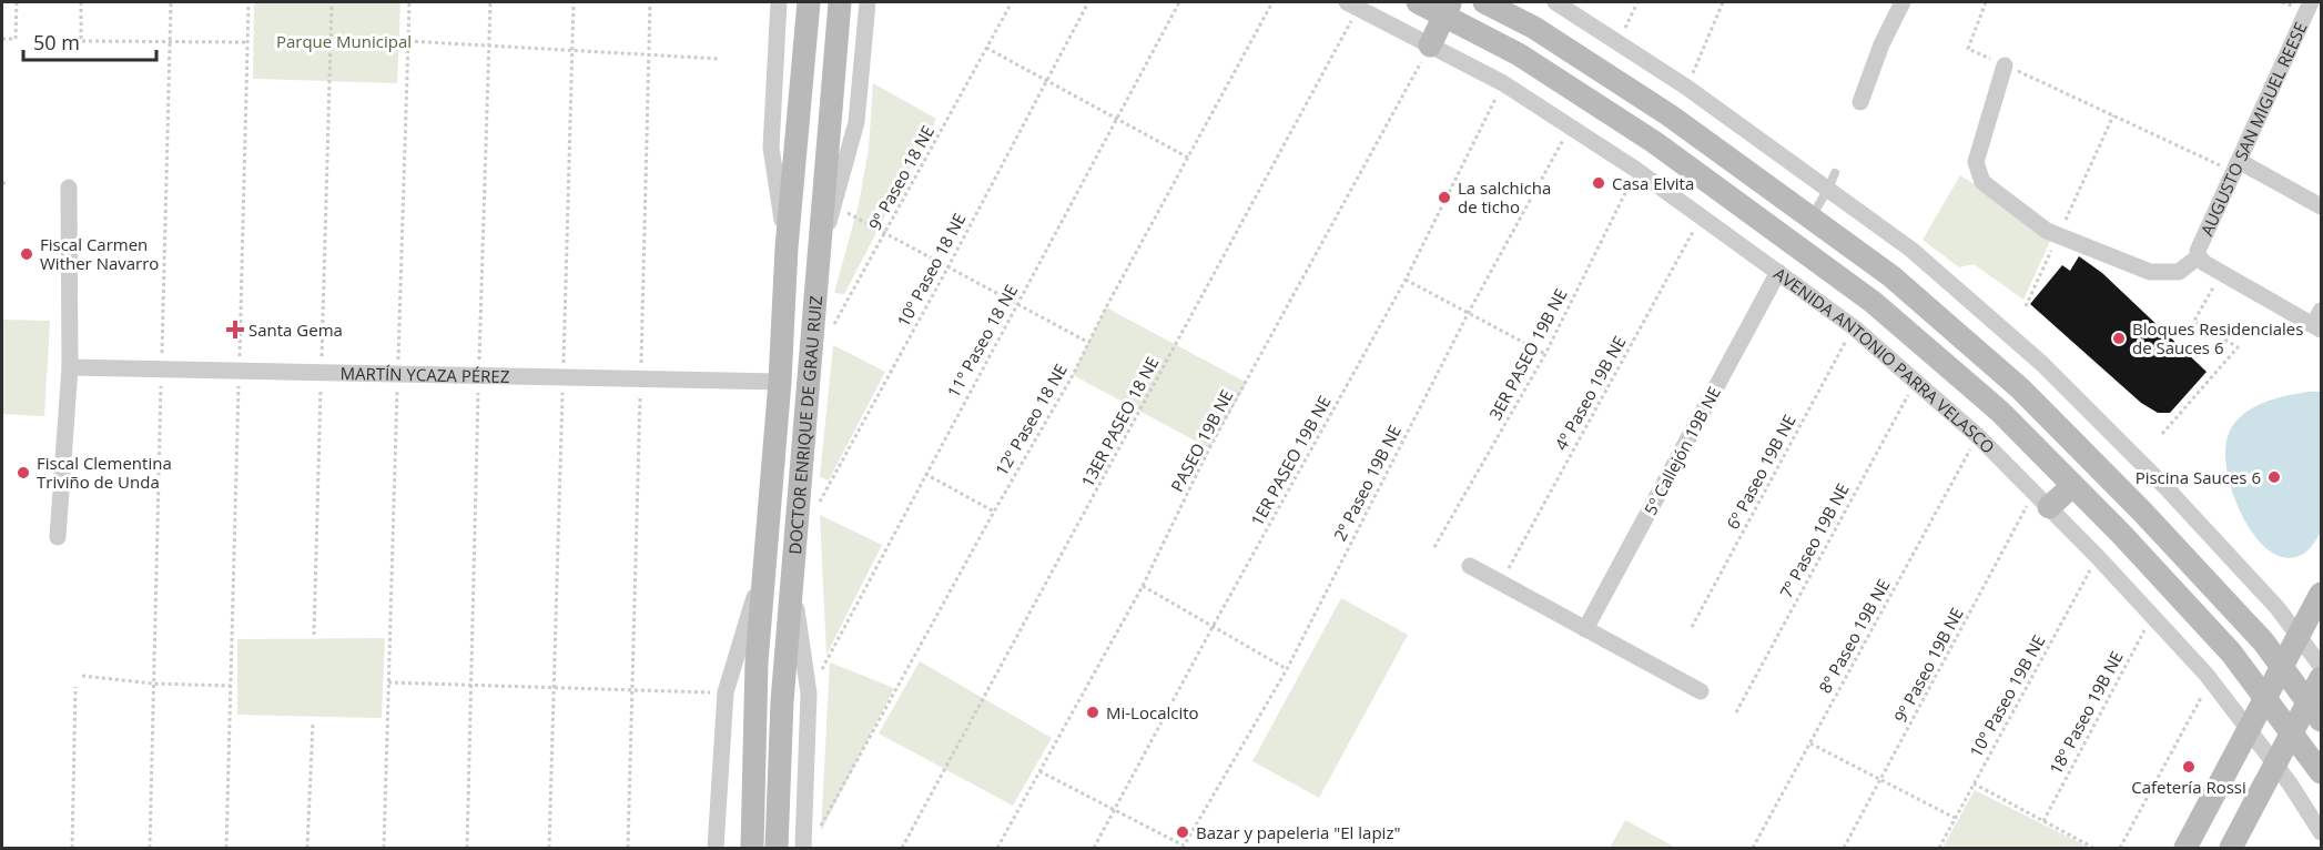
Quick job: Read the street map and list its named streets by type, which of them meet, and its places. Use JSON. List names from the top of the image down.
{
  "streets": {
    "main road": ["AVENIDA ANTONIO PARRA VELASCO", "DOCTOR ENRIQUE DE GRAU RUIZ"],
    "street": ["AUGUSTO SAN MIGUEL REESE", "MARTÍN YCAZA PÉREZ", "5º Callejón 19B NE"],
    "path": [
      "9º Paseo 18 NE",
      "10º Paseo 18 NE",
      "11º Paseo 18 NE",
      "3ER PASEO 19B NE",
      "4º Paseo 19B NE",
      "12º Paseo 18 NE",
      "13ER PASEO 18 NE",
      "PASEO 19B NE",
      "1ER PASEO 19B NE",
      "6º Paseo 19B NE",
      "2º Paseo 19B NE",
      "7º Paseo 19B NE",
      "8º Paseo 19B NE",
      "9º Paseo 19B NE",
      "10º Paseo 19B NE",
      "18º Paseo 19B NE"
    ]
  },
  "crossings": [
    ["3ER PASEO 19B NE", "AVENIDA ANTONIO PARRA VELASCO"],
    ["AVENIDA ANTONIO PARRA VELASCO", "4º Paseo 19B NE"],
    ["AVENIDA ANTONIO PARRA VELASCO", "13ER PASEO 18 NE"],
    ["AVENIDA ANTONIO PARRA VELASCO", "PASEO 19B NE"],
    ["AVENIDA ANTONIO PARRA VELASCO", "5º Callejón 19B NE"],
    ["AVENIDA ANTONIO PARRA VELASCO", "1ER PASEO 19B NE"],
    ["AVENIDA ANTONIO PARRA VELASCO", "6º Paseo 19B NE"],
    ["AVENIDA ANTONIO PARRA VELASCO", "2º Paseo 19B NE"],
    ["AVENIDA ANTONIO PARRA VELASCO", "7º Paseo 19B NE"],
    ["AVENIDA ANTONIO PARRA VELASCO", "8º Paseo 19B NE"],
    ["AVENIDA ANTONIO PARRA VELASCO", "9º Paseo 19B NE"],
    ["AVENIDA ANTONIO PARRA VELASCO", "10º Paseo 19B NE"],
    ["AVENIDA ANTONIO PARRA VELASCO", "18º Paseo 19B NE"],
    ["MARTÍN YCAZA PÉREZ", "DOCTOR ENRIQUE DE GRAU RUIZ"]
  ],
  "parks": ["Parque Municipal"],
  "places": {
    "other": [
      "Casa Elvita",
      "La salchicha de ticho",
      "Fiscal Carmen Wither Navarro",
      "Bloques Residenciales de Sauces 6",
      "Fiscal Clementina Triviño de Unda",
      "Piscina Sauces 6",
      "Mi-Localcito",
      "Cafetería Rossi",
      "Bazar y papeleria \"El lapiz\""
    ],
    "health": ["Santa Gema"]
  },
  "scale_bar": "50 m"
}
